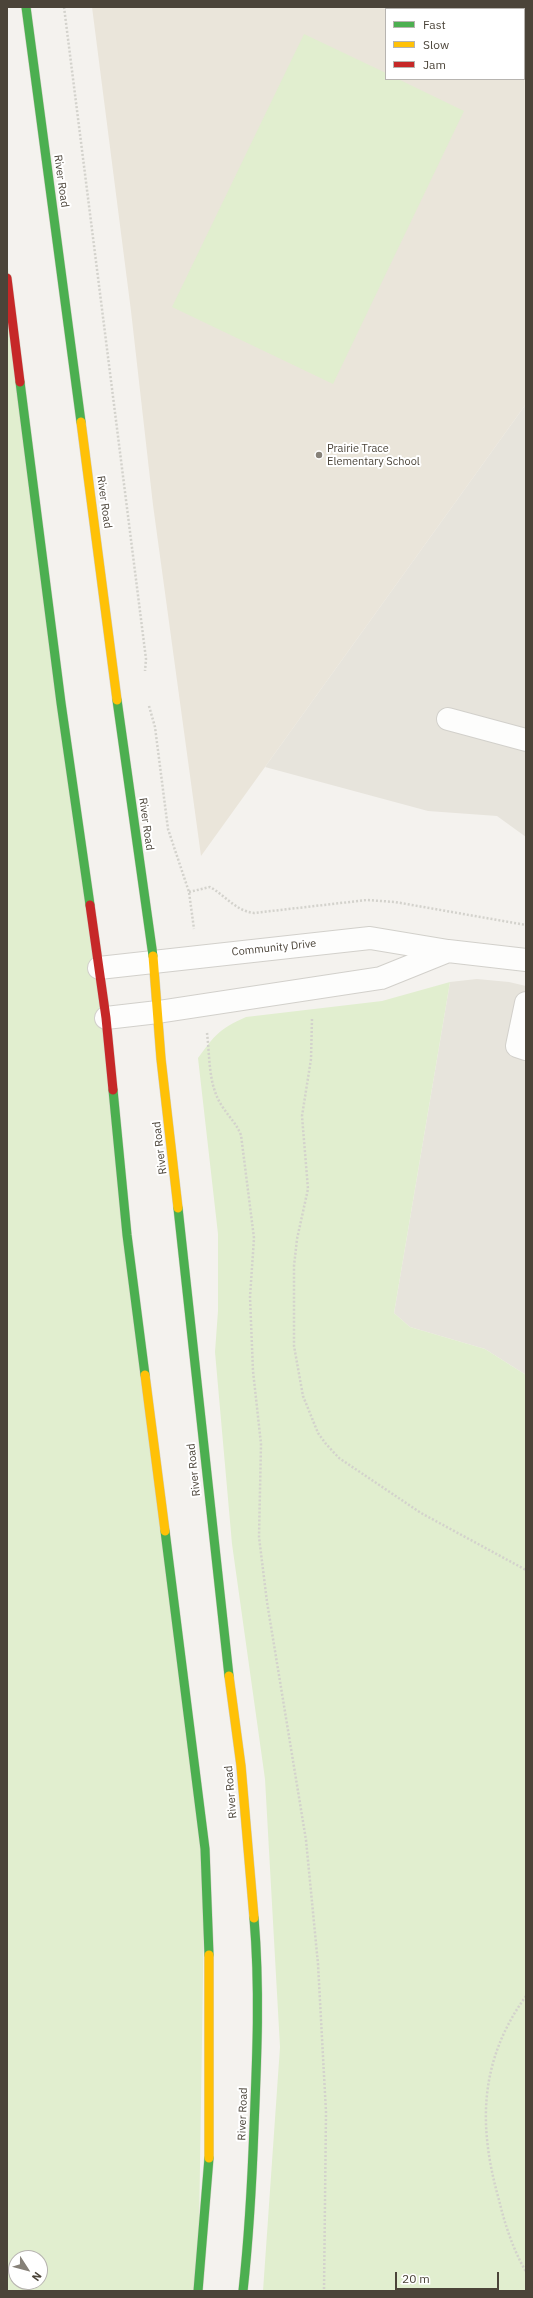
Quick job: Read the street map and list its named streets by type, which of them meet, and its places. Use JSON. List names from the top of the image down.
{
  "streets": {
    "main road": ["River Road"],
    "street": ["Community Drive"]
  },
  "crossings": [
    ["River Road", "Community Drive"]
  ],
  "places": ["Prairie Trace Elementary School"],
  "legend": ["Fast", "Slow", "Jam"],
  "scale_bar": "20 m",
  "north": "bottom right"
}
